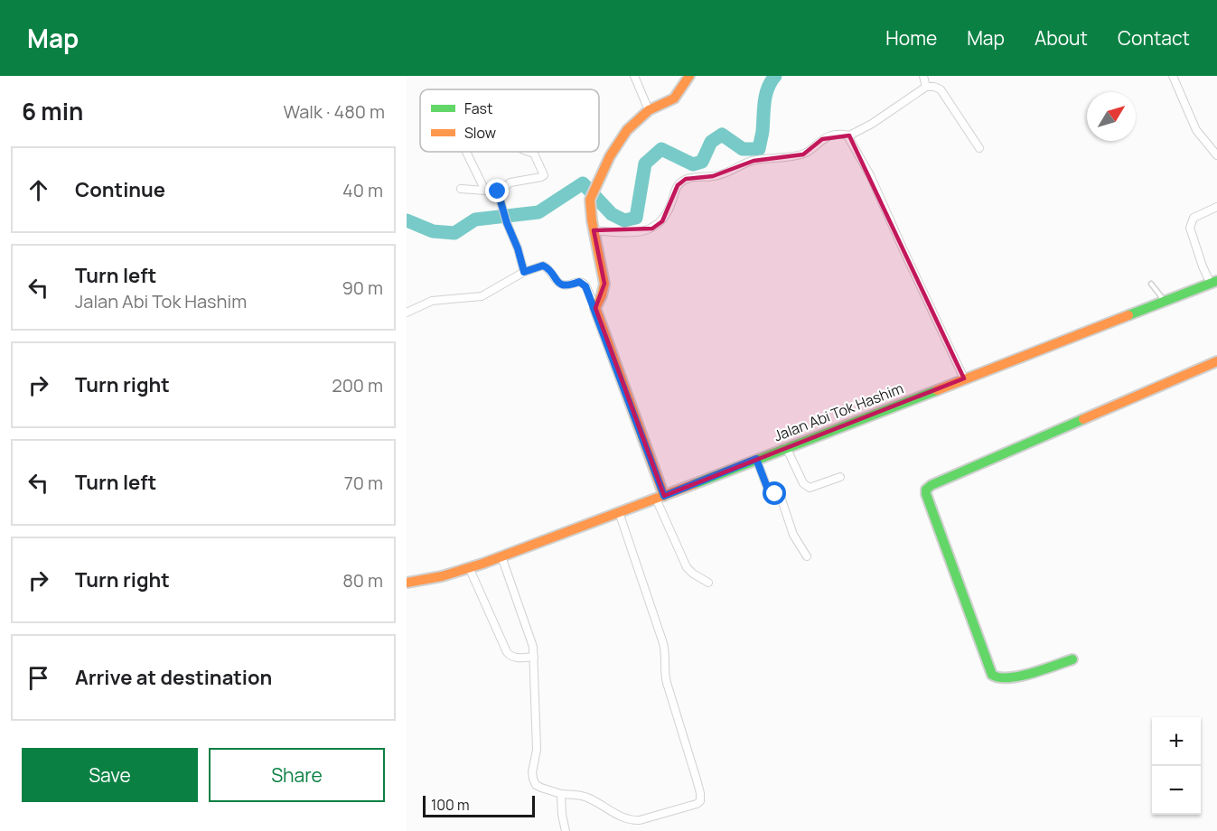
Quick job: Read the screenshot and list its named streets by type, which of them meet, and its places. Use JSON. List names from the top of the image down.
{
  "streets": {
    "street": ["Jalan Abi Tok Hashim"]
  },
  "legend": ["Fast", "Slow"],
  "scale_bar": "100 m",
  "north": "top right",
  "page": {
    "header": "Map",
    "nav": [
      "Home",
      "Map",
      "About",
      "Contact"
    ],
    "heading": ["6 min", "Walk · 480 m"],
    "list": [
      ["Continue", "40 m"],
      ["Turn left", "Jalan Abi Tok Hashim", "90 m"],
      ["Turn right", "200 m"],
      ["Turn left", "70 m"],
      ["Turn right", "80 m"],
      "Arrive at destination"
    ],
    "map_buttons": ["+", "−"],
    "buttons": ["Save", "Share"],
    "scale": "100 m"
  }
}
